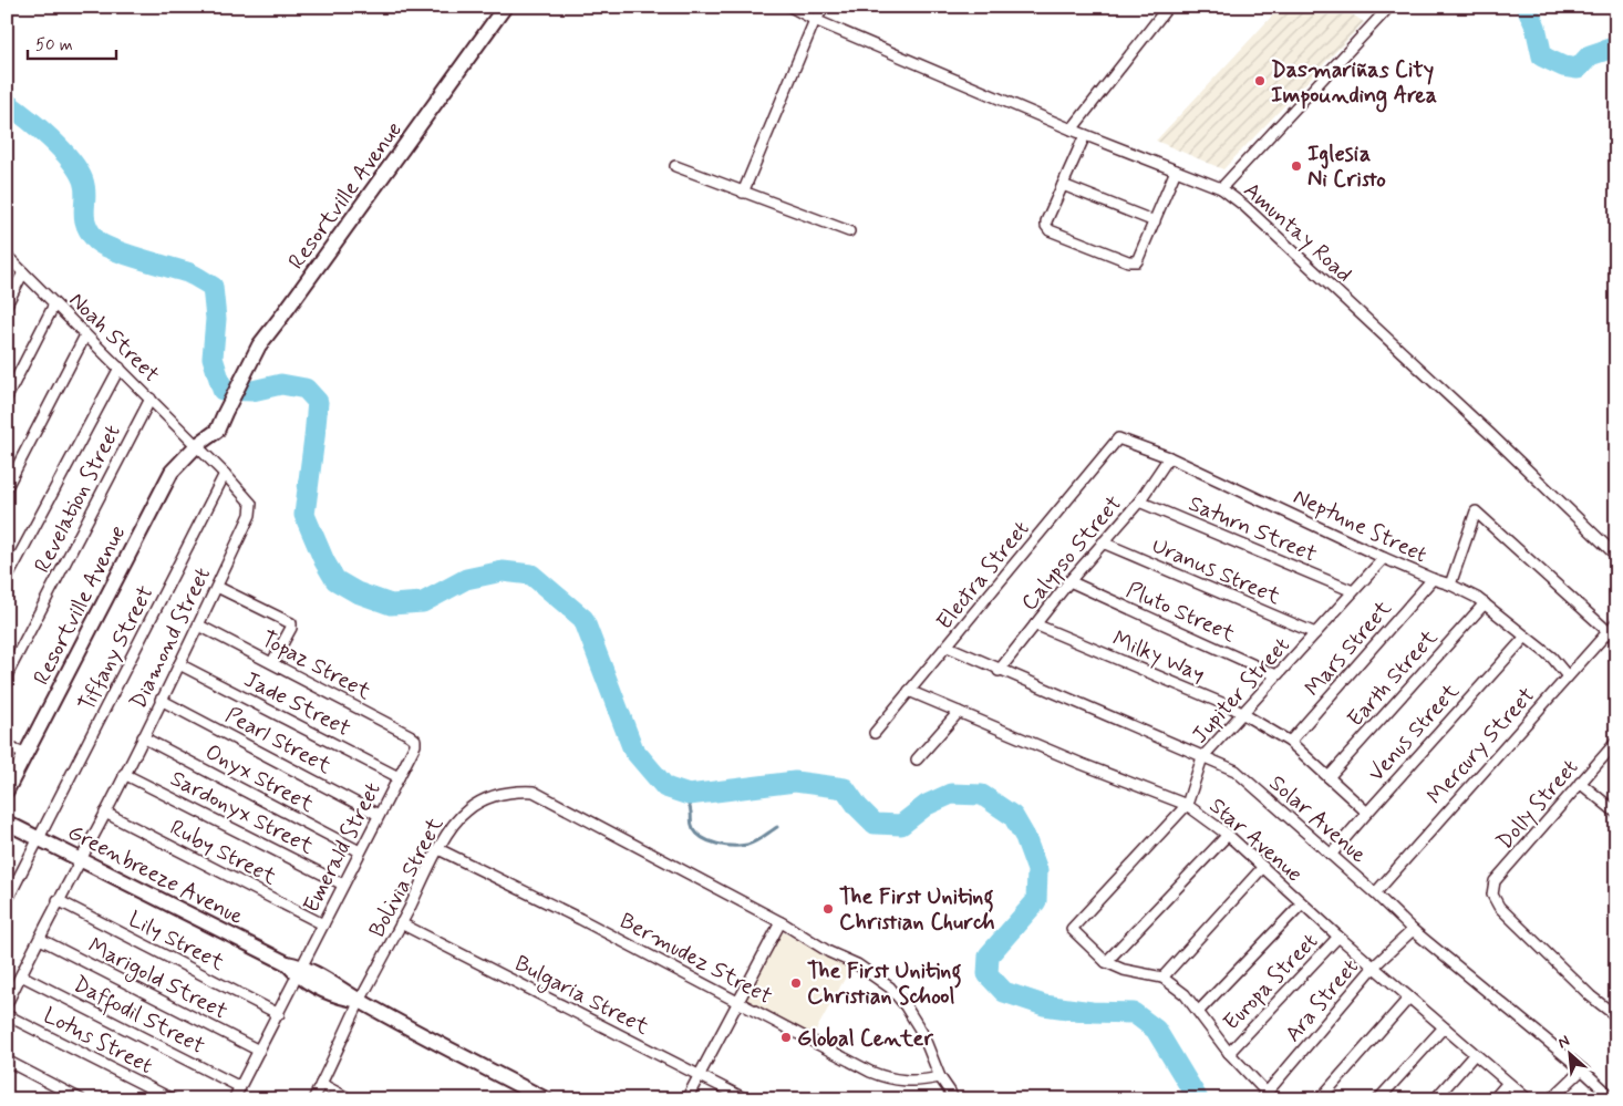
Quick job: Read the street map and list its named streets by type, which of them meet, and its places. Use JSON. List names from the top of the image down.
{
  "streets": {
    "street": [
      "Resortville Avenue",
      "Amuntay Road",
      "Noah Street",
      "Revelation Street",
      "Neptune Street",
      "Saturn Street",
      "Calypso Street",
      "Uranus Street",
      "Electra Street",
      "Pluto Street",
      "Diamond Street",
      "Tiffany Street",
      "Mars Street",
      "Milky Way",
      "Topaz Street",
      "Earth Street",
      "Jupiter Street",
      "Jade Street",
      "Venus Street",
      "Pearl Street",
      "Mercury Street",
      "Onyx Street",
      "Dolly Street",
      "Sardonyx Street",
      "Solar Avenue",
      "Star Avenue",
      "Emerald Street",
      "Ruby Street",
      "Greenbreeze Avenue",
      "Bolivia Street",
      "Lily Street",
      "Bermudez Street",
      "Marigold Street",
      "Europa Street",
      "Bulgaria Street",
      "Ara Street",
      "Daffodil Street",
      "Lotus Street"
    ]
  },
  "crossings": [
    ["Resortville Avenue", "Noah Street"],
    ["Resortville Avenue", "Diamond Street"],
    ["Noah Street", "Revelation Street"],
    ["Noah Street", "Diamond Street"],
    ["Neptune Street", "Calypso Street"],
    ["Neptune Street", "Electra Street"],
    ["Neptune Street", "Mars Street"],
    ["Neptune Street", "Earth Street"],
    ["Neptune Street", "Jupiter Street"],
    ["Neptune Street", "Venus Street"],
    ["Neptune Street", "Mercury Street"],
    ["Saturn Street", "Calypso Street"],
    ["Saturn Street", "Jupiter Street"],
    ["Calypso Street", "Uranus Street"],
    ["Calypso Street", "Pluto Street"],
    ["Calypso Street", "Milky Way"],
    ["Calypso Street", "Solar Avenue"],
    ["Uranus Street", "Jupiter Street"],
    ["Electra Street", "Solar Avenue"],
    ["Electra Street", "Star Avenue"],
    ["Pluto Street", "Jupiter Street"],
    ["Diamond Street", "Tiffany Street"],
    ["Diamond Street", "Topaz Street"],
    ["Diamond Street", "Jade Street"],
    ["Diamond Street", "Pearl Street"],
    ["Diamond Street", "Onyx Street"],
    ["Diamond Street", "Sardonyx Street"],
    ["Diamond Street", "Ruby Street"],
    ["Diamond Street", "Greenbreeze Avenue"],
    ["Diamond Street", "Lily Street"],
    ["Diamond Street", "Marigold Street"],
    ["Diamond Street", "Daffodil Street"],
    ["Tiffany Street", "Greenbreeze Avenue"],
    ["Mars Street", "Milky Way"],
    ["Milky Way", "Earth Street"],
    ["Milky Way", "Jupiter Street"],
    ["Milky Way", "Venus Street"],
    ["Topaz Street", "Emerald Street"],
    ["Jupiter Street", "Solar Avenue"],
    ["Jupiter Street", "Star Avenue"],
    ["Jade Street", "Emerald Street"],
    ["Venus Street", "Solar Avenue"],
    ["Pearl Street", "Emerald Street"],
    ["Mercury Street", "Solar Avenue"],
    ["Onyx Street", "Emerald Street"],
    ["Sardonyx Street", "Emerald Street"],
    ["Solar Avenue", "Ara Street"],
    ["Star Avenue", "Europa Street"],
    ["Star Avenue", "Ara Street"],
    ["Emerald Street", "Ruby Street"],
    ["Emerald Street", "Greenbreeze Avenue"],
    ["Emerald Street", "Lily Street"],
    ["Emerald Street", "Marigold Street"],
    ["Emerald Street", "Daffodil Street"],
    ["Greenbreeze Avenue", "Bolivia Street"],
    ["Bolivia Street", "Bermudez Street"],
    ["Bolivia Street", "Bulgaria Street"]
  ],
  "places": [
    "Dasmariñas City Impounding Area",
    "Iglesia Ni Cristo",
    "The First Uniting Christian Church",
    "The First Uniting Christian School",
    "Global Center"
  ],
  "scale_bar": "50 m",
  "north": "top left"
}
